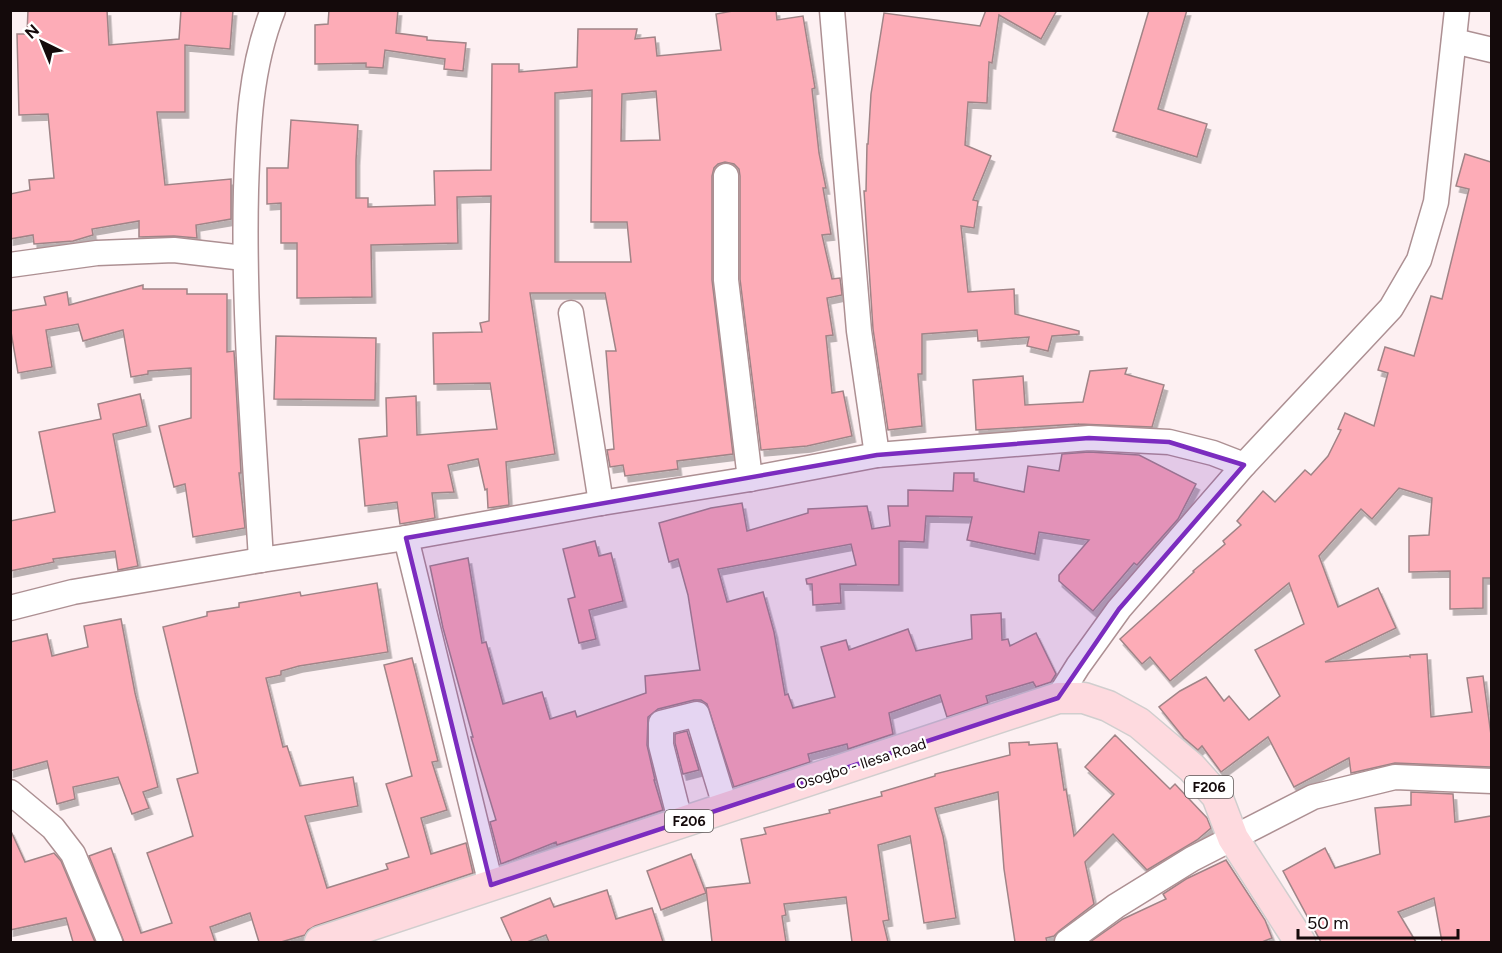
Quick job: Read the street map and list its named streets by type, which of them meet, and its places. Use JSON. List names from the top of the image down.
{
  "streets": {
    "main road": ["Osogbo - Ilesa Road", "F206"]
  },
  "scale_bar": "50 m",
  "north": "top left"
}
